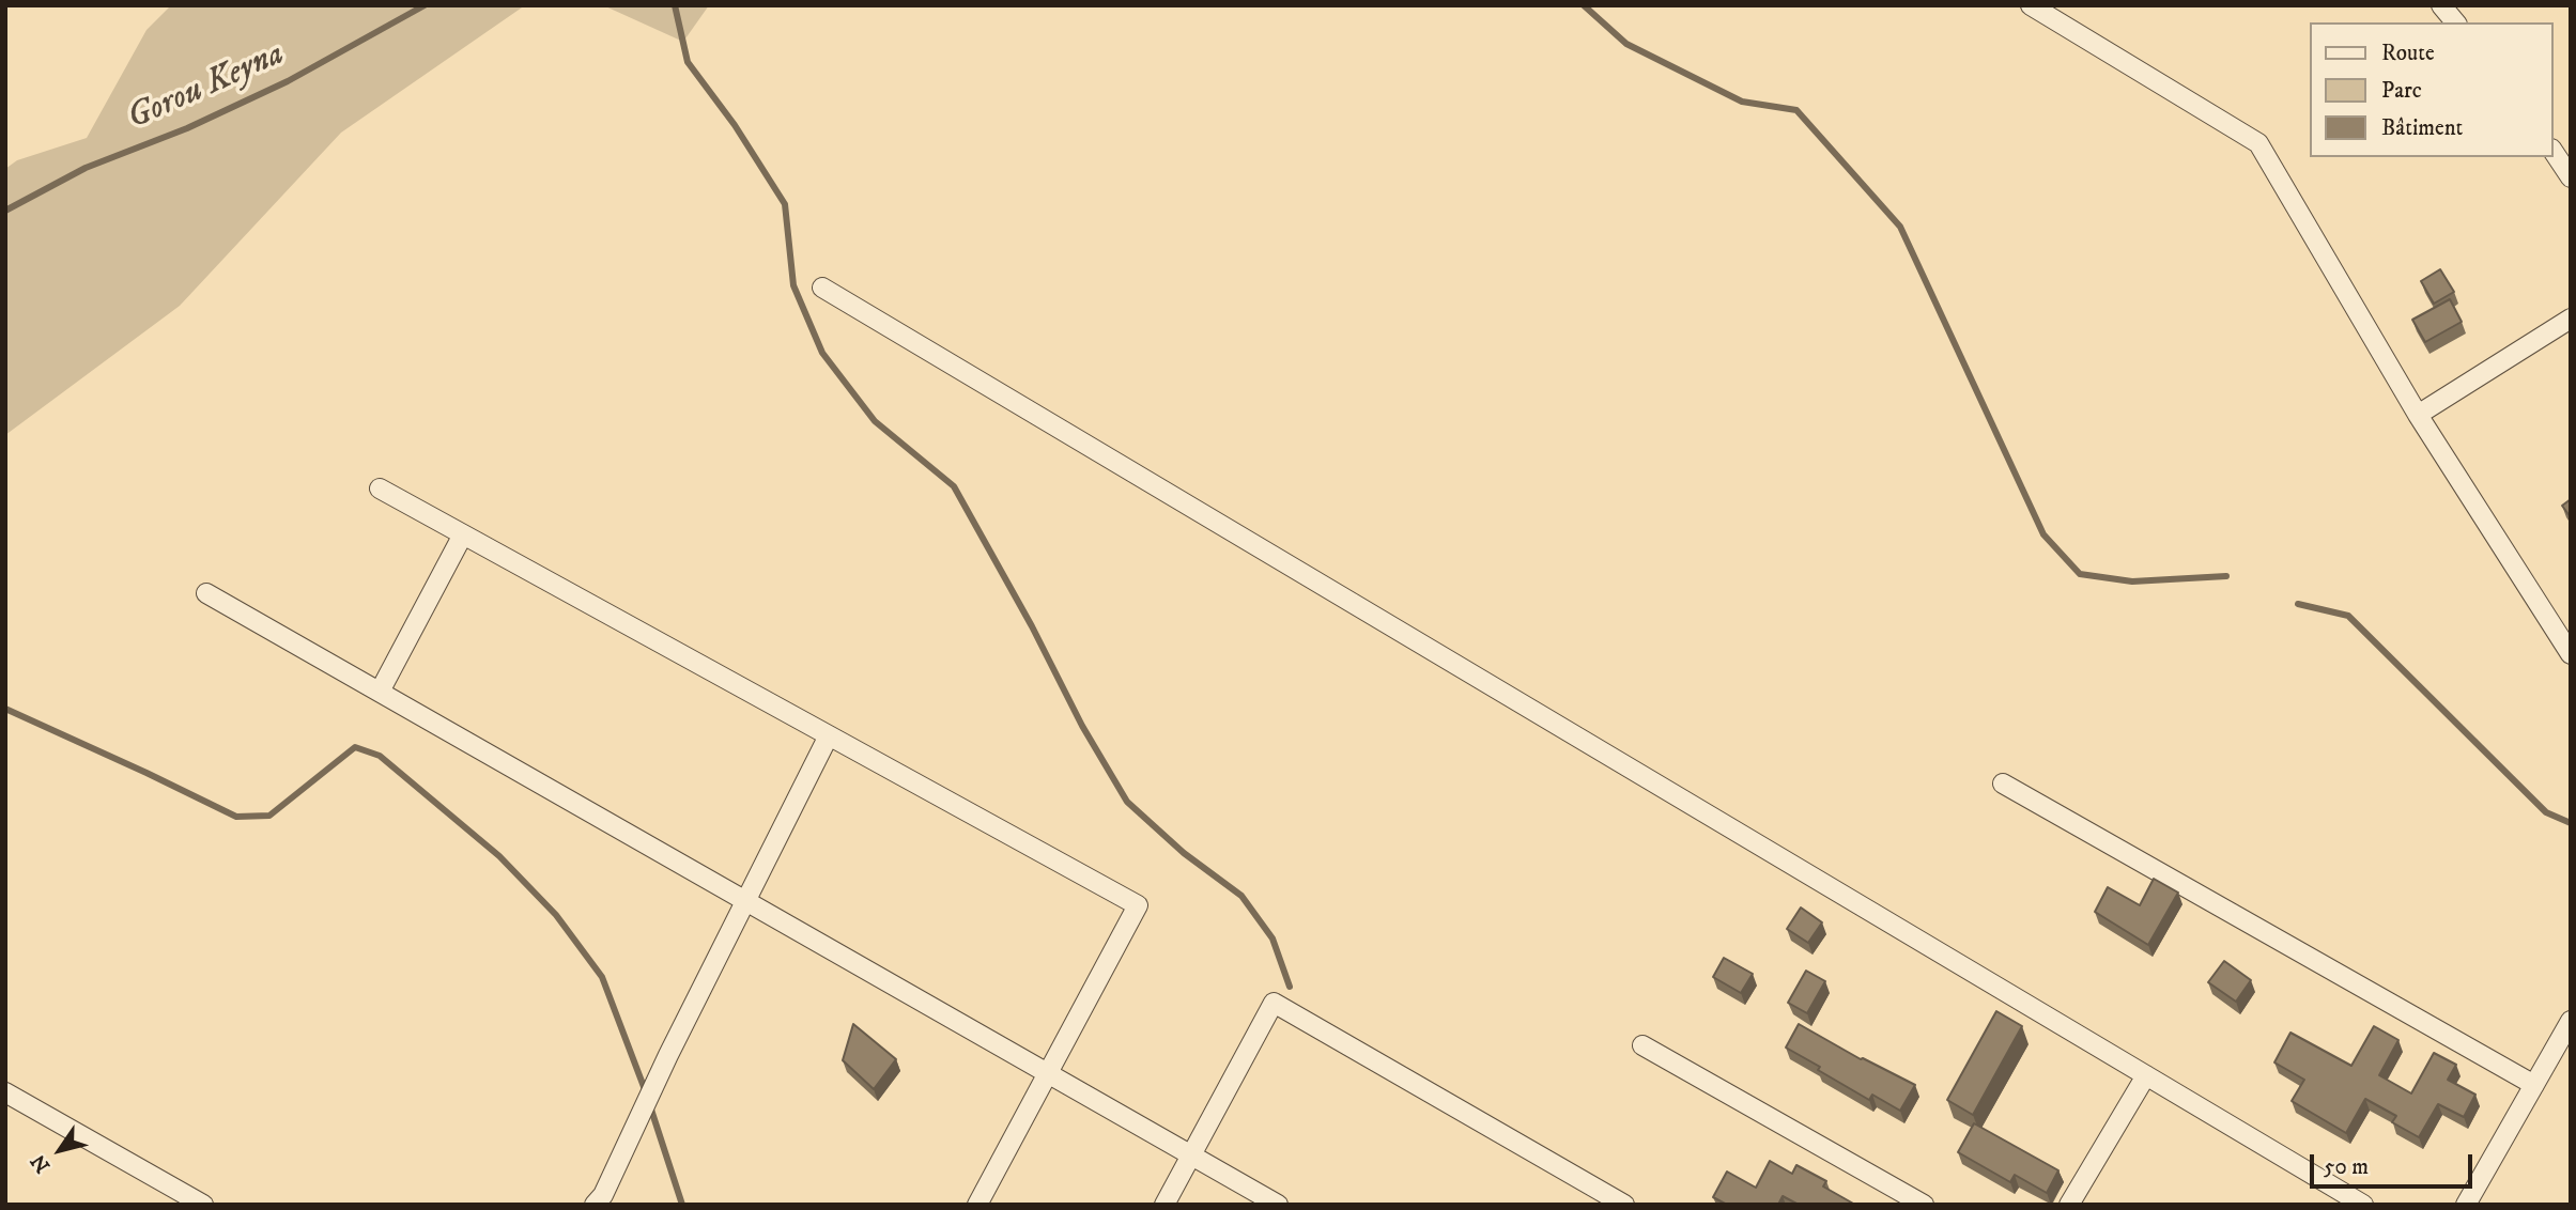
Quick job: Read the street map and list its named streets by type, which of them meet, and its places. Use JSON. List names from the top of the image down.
{
  "water": ["Gorou Keyna"],
  "legend": ["Route", "Parc", "Bâtiment"],
  "scale_bar": "50 m",
  "north": "bottom left"
}
